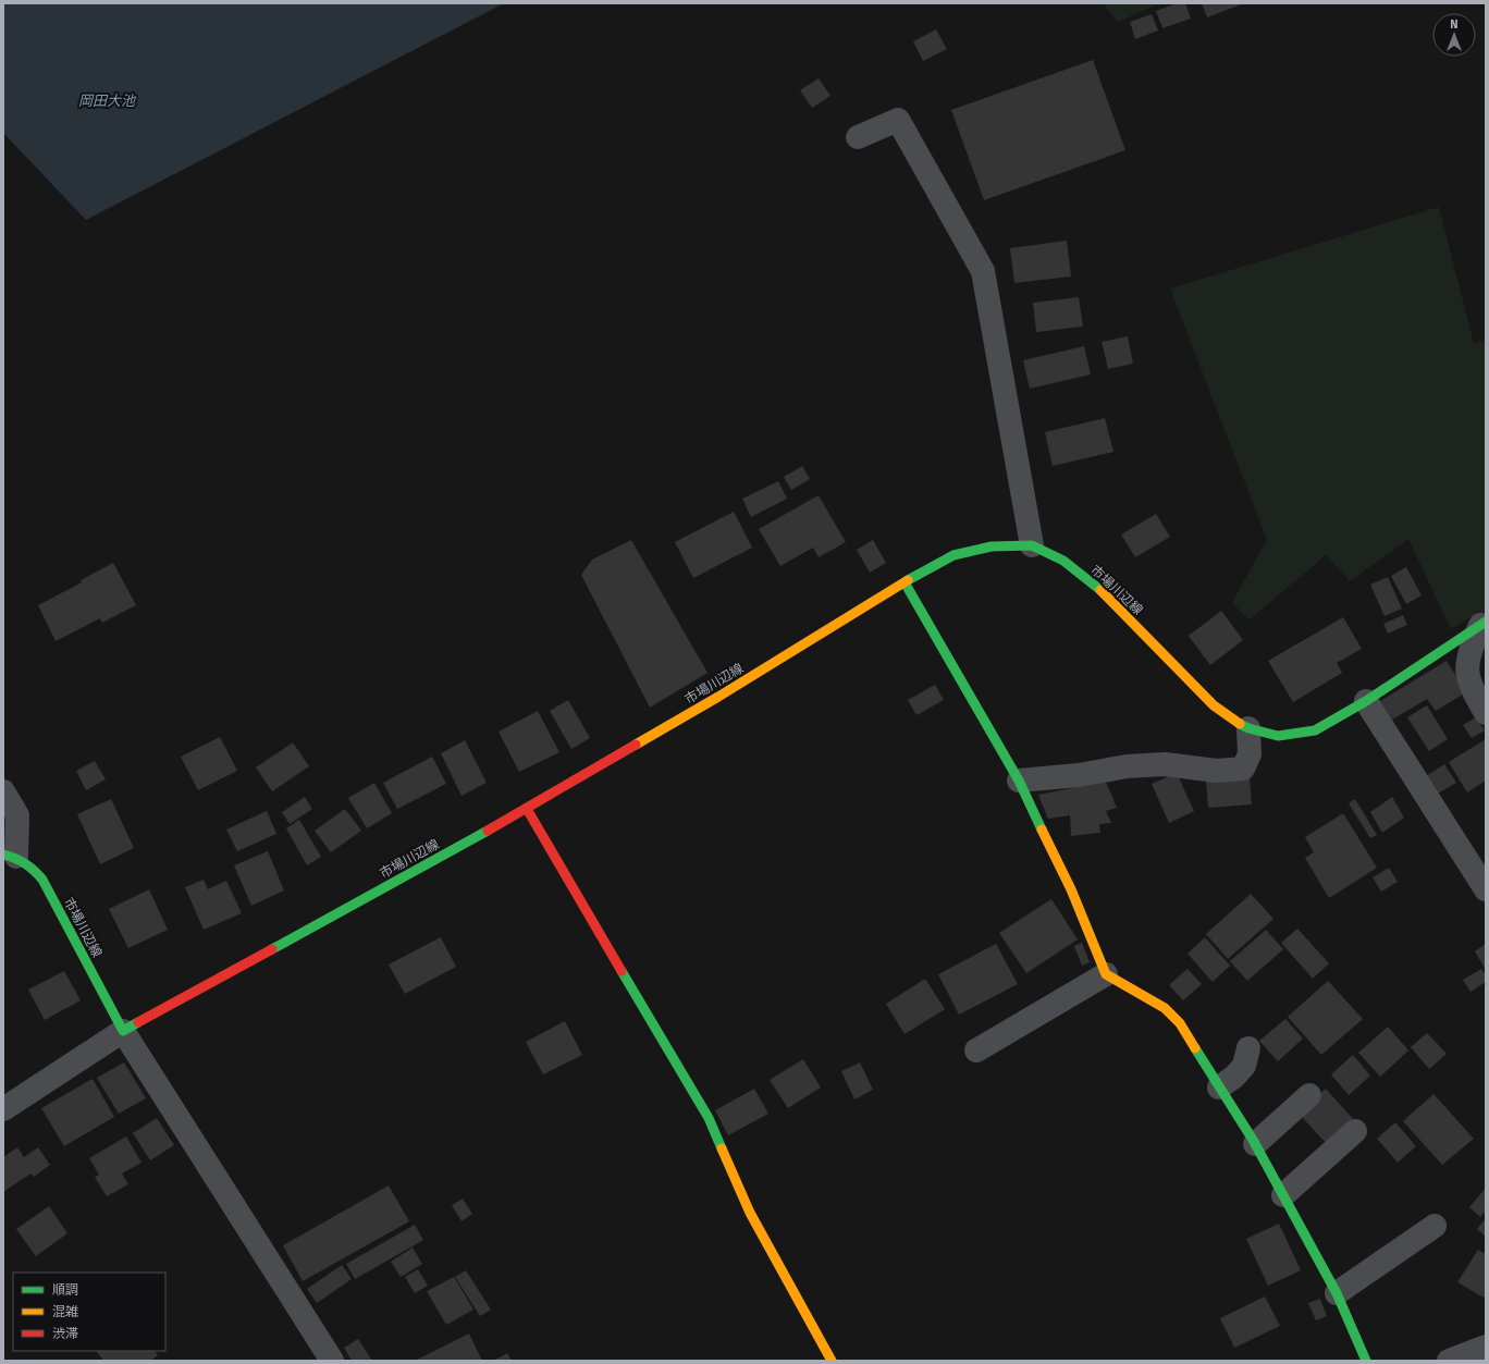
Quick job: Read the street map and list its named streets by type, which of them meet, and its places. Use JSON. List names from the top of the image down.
{
  "streets": {
    "main road": ["市場川辺線"]
  },
  "water": ["岡田大池"],
  "legend": ["順調", "混雑", "渋滞"],
  "north": "top"
}
